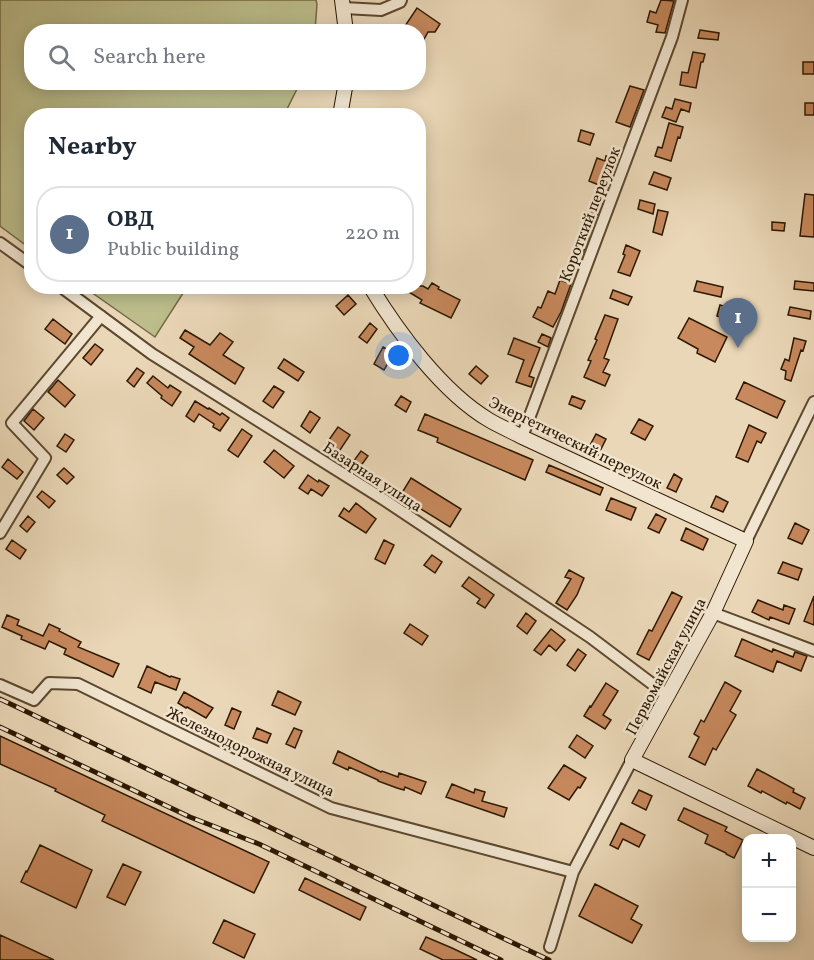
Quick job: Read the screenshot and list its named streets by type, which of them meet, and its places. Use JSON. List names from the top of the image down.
{
  "streets": {
    "street": [
      "Короткий переулок",
      "Энергетический переулок",
      "Базарная улица",
      "Первомайская улица",
      "Железнодорожная улица"
    ]
  },
  "crossings": [
    ["Короткий переулок", "Энергетический переулок"],
    ["Энергетический переулок", "Первомайская улица"],
    ["Базарная улица", "Первомайская улица"],
    ["Первомайская улица", "Железнодорожная улица"]
  ],
  "page": {
    "search": "Search here",
    "heading": "Nearby",
    "list": [
      {
        "mark": "1",
        "name": "ОВД",
        "note": "Public building",
        "value": "220 m"
      }
    ],
    "pins": "1",
    "map_buttons": ["+", "−"]
  }
}
